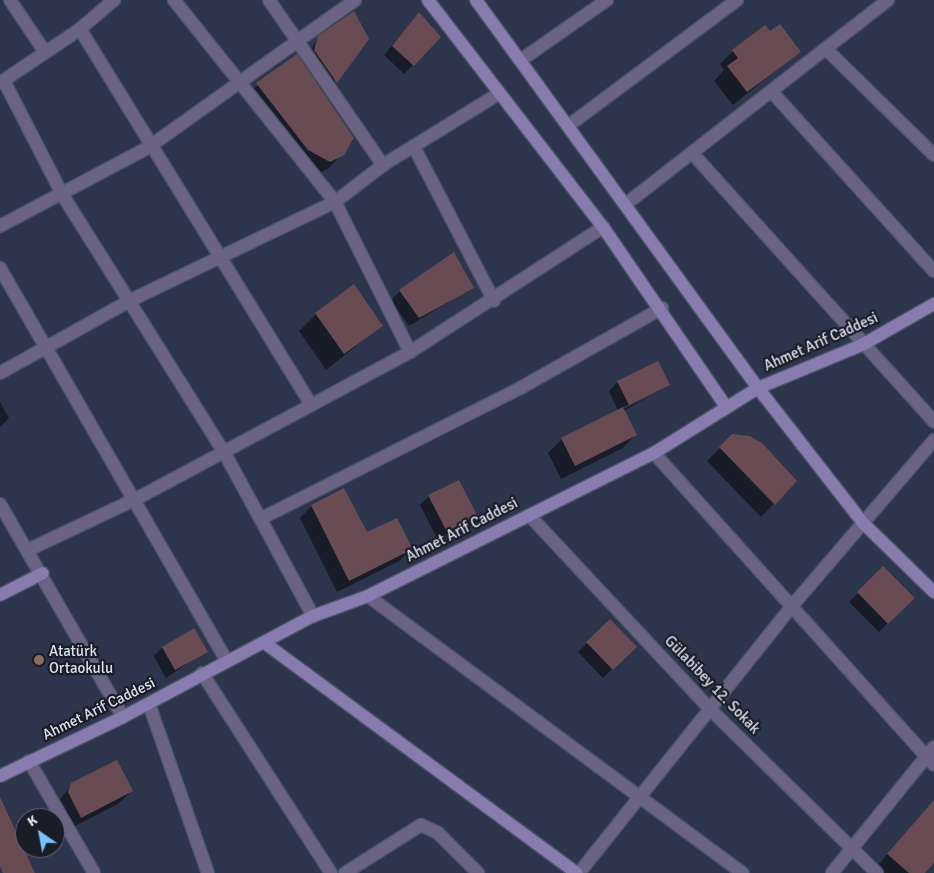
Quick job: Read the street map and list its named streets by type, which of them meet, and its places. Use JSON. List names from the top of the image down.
{
  "streets": {
    "street": ["Ahmet Arif Caddesi", "Gülabibey 12. Sokak"]
  },
  "crossings": [
    ["Ahmet Arif Caddesi", "Gülabibey 12. Sokak"]
  ],
  "places": ["Atatürk Ortaokulu"],
  "north": "top left"
}
